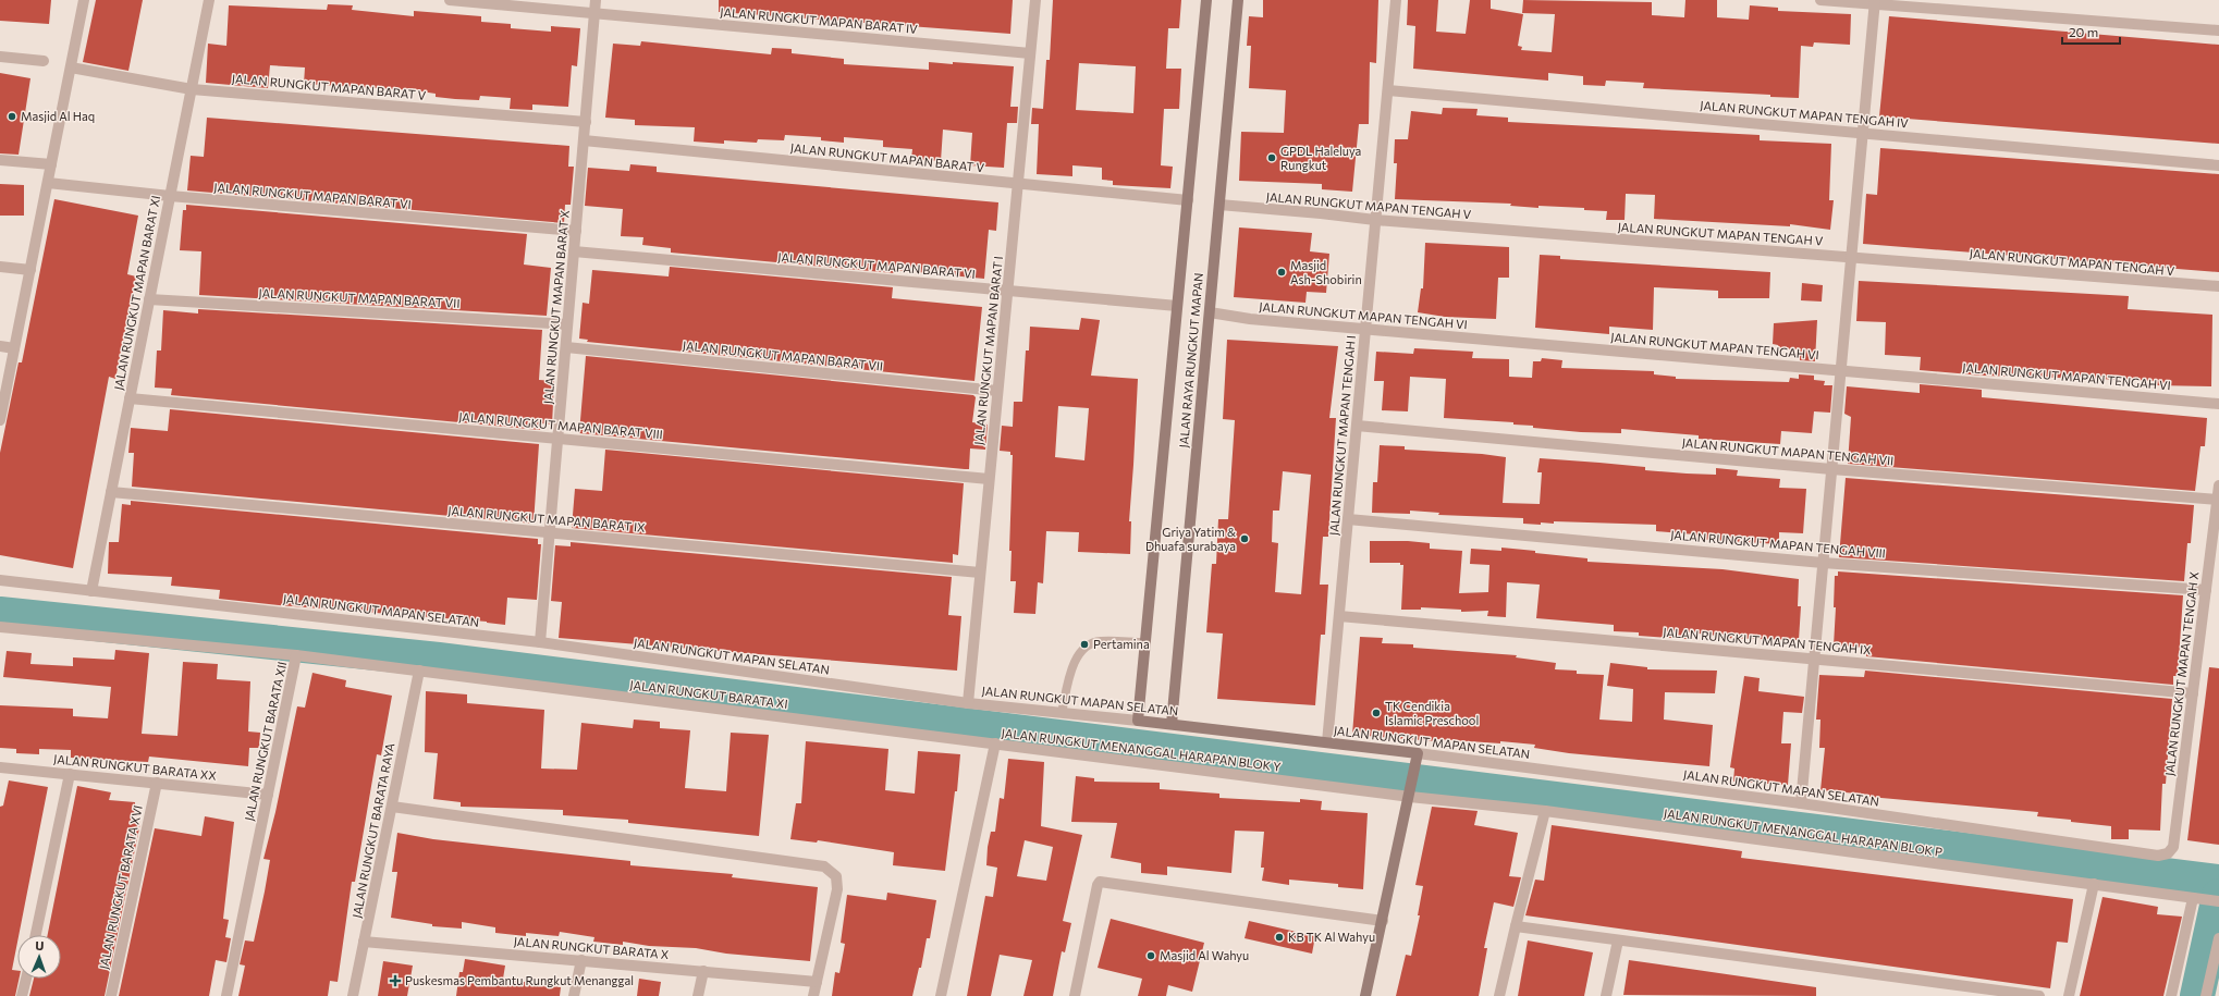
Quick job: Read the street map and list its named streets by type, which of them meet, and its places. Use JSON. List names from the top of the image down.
{
  "streets": {
    "street": [
      "JALAN RUNGKUT MAPAN BARAT IV",
      "JALAN RUNGKUT MAPAN BARAT V",
      "JALAN RUNGKUT MAPAN TENGAH IV",
      "JALAN RUNGKUT MAPAN BARAT VI",
      "JALAN RUNGKUT MAPAN TENGAH V",
      "JALAN RUNGKUT MAPAN BARAT XI",
      "JALAN RUNGKUT MAPAN BARAT VII",
      "JALAN RUNGKUT MAPAN BARAT X",
      "JALAN RUNGKUT MAPAN TENGAH VI",
      "JALAN RUNGKUT MAPAN BARAT I",
      "JALAN RAYA RUNGKUT MAPAN",
      "JALAN RUNGKUT MAPAN BARAT VIII",
      "JALAN RUNGKUT MAPAN TENGAH I",
      "JALAN RUNGKUT MAPAN TENGAH VII",
      "JALAN RUNGKUT MAPAN BARAT IX",
      "JALAN RUNGKUT MAPAN TENGAH VIII",
      "JALAN RUNGKUT MAPAN SELATAN",
      "JALAN RUNGKUT MAPAN TENGAH IX",
      "JALAN RUNGKUT MAPAN TENGAH X",
      "JALAN RUNGKUT BARATA XI",
      "JALAN RUNGKUT BARATA XII",
      "JALAN RUNGKUT MENANGGAL HARAPAN BLOK Y",
      "JALAN RUNGKUT BARATA XX",
      "JALAN RUNGKUT BARATA RAYA",
      "JALAN RUNGKUT MENANGGAL HARAPAN BLOK P",
      "JALAN RUNGKUT BARATA XVI",
      "JALAN RUNGKUT BARATA X"
    ]
  },
  "crossings": [
    ["JALAN RUNGKUT MAPAN BARAT IV", "JALAN RUNGKUT MAPAN BARAT X"],
    ["JALAN RUNGKUT MAPAN BARAT IV", "JALAN RUNGKUT MAPAN BARAT I"],
    ["JALAN RUNGKUT MAPAN BARAT V", "JALAN RUNGKUT MAPAN BARAT XI"],
    ["JALAN RUNGKUT MAPAN BARAT V", "JALAN RUNGKUT MAPAN BARAT X"],
    ["JALAN RUNGKUT MAPAN BARAT V", "JALAN RUNGKUT MAPAN BARAT I"],
    ["JALAN RUNGKUT MAPAN BARAT V", "JALAN RAYA RUNGKUT MAPAN"],
    ["JALAN RUNGKUT MAPAN TENGAH IV", "JALAN RUNGKUT MAPAN TENGAH I"],
    ["JALAN RUNGKUT MAPAN BARAT VI", "JALAN RUNGKUT MAPAN BARAT XI"],
    ["JALAN RUNGKUT MAPAN BARAT VI", "JALAN RUNGKUT MAPAN BARAT X"],
    ["JALAN RUNGKUT MAPAN BARAT VI", "JALAN RUNGKUT MAPAN BARAT I"],
    ["JALAN RUNGKUT MAPAN BARAT VI", "JALAN RAYA RUNGKUT MAPAN"],
    ["JALAN RUNGKUT MAPAN TENGAH V", "JALAN RAYA RUNGKUT MAPAN"],
    ["JALAN RUNGKUT MAPAN TENGAH V", "JALAN RUNGKUT MAPAN TENGAH I"],
    ["JALAN RUNGKUT MAPAN BARAT XI", "JALAN RUNGKUT MAPAN BARAT VII"],
    ["JALAN RUNGKUT MAPAN BARAT XI", "JALAN RUNGKUT MAPAN BARAT VIII"],
    ["JALAN RUNGKUT MAPAN BARAT XI", "JALAN RUNGKUT MAPAN BARAT IX"],
    ["JALAN RUNGKUT MAPAN BARAT XI", "JALAN RUNGKUT MAPAN SELATAN"],
    ["JALAN RUNGKUT MAPAN BARAT VII", "JALAN RUNGKUT MAPAN BARAT X"],
    ["JALAN RUNGKUT MAPAN BARAT VII", "JALAN RUNGKUT MAPAN BARAT I"],
    ["JALAN RUNGKUT MAPAN BARAT X", "JALAN RUNGKUT MAPAN BARAT VIII"],
    ["JALAN RUNGKUT MAPAN BARAT X", "JALAN RUNGKUT MAPAN BARAT IX"],
    ["JALAN RUNGKUT MAPAN BARAT X", "JALAN RUNGKUT MAPAN SELATAN"],
    ["JALAN RUNGKUT MAPAN TENGAH VI", "JALAN RAYA RUNGKUT MAPAN"],
    ["JALAN RUNGKUT MAPAN TENGAH VI", "JALAN RUNGKUT MAPAN TENGAH I"],
    ["JALAN RUNGKUT MAPAN BARAT I", "JALAN RUNGKUT MAPAN BARAT VIII"],
    ["JALAN RUNGKUT MAPAN BARAT I", "JALAN RUNGKUT MAPAN BARAT IX"],
    ["JALAN RUNGKUT MAPAN BARAT I", "JALAN RUNGKUT MAPAN SELATAN"],
    ["JALAN RAYA RUNGKUT MAPAN", "JALAN RUNGKUT MAPAN SELATAN"],
    ["JALAN RUNGKUT MAPAN TENGAH I", "JALAN RUNGKUT MAPAN TENGAH VII"],
    ["JALAN RUNGKUT MAPAN TENGAH I", "JALAN RUNGKUT MAPAN TENGAH VIII"],
    ["JALAN RUNGKUT MAPAN TENGAH I", "JALAN RUNGKUT MAPAN SELATAN"],
    ["JALAN RUNGKUT MAPAN TENGAH I", "JALAN RUNGKUT MAPAN TENGAH IX"],
    ["JALAN RUNGKUT MAPAN TENGAH VII", "JALAN RUNGKUT MAPAN TENGAH X"],
    ["JALAN RUNGKUT MAPAN TENGAH VIII", "JALAN RUNGKUT MAPAN TENGAH X"],
    ["JALAN RUNGKUT MAPAN SELATAN", "JALAN RUNGKUT MAPAN TENGAH X"],
    ["JALAN RUNGKUT MAPAN TENGAH IX", "JALAN RUNGKUT MAPAN TENGAH X"],
    ["JALAN RUNGKUT BARATA XI", "JALAN RUNGKUT BARATA XII"],
    ["JALAN RUNGKUT BARATA XI", "JALAN RUNGKUT MENANGGAL HARAPAN BLOK Y"],
    ["JALAN RUNGKUT BARATA XI", "JALAN RUNGKUT BARATA RAYA"],
    ["JALAN RUNGKUT BARATA XII", "JALAN RUNGKUT BARATA XX"],
    ["JALAN RUNGKUT MENANGGAL HARAPAN BLOK Y", "JALAN RUNGKUT MENANGGAL HARAPAN BLOK P"],
    ["JALAN RUNGKUT BARATA XX", "JALAN RUNGKUT BARATA XVI"],
    ["JALAN RUNGKUT BARATA RAYA", "JALAN RUNGKUT BARATA X"]
  ],
  "places": {
    "other": [
      "Masjid Al Haq",
      "GPDL Haleluya Rungkut",
      "Masjid Ash-Shobirin",
      "Griya Yatim & Dhuafa surabaya",
      "Pertamina",
      "TK Cendikia Islamic Preschool",
      "KB TK Al Wahyu",
      "Masjid Al Wahyu"
    ],
    "health": ["Puskesmas Pembantu Rungkut Menanggal"]
  },
  "scale_bar": "20 m",
  "north": "top"
}
